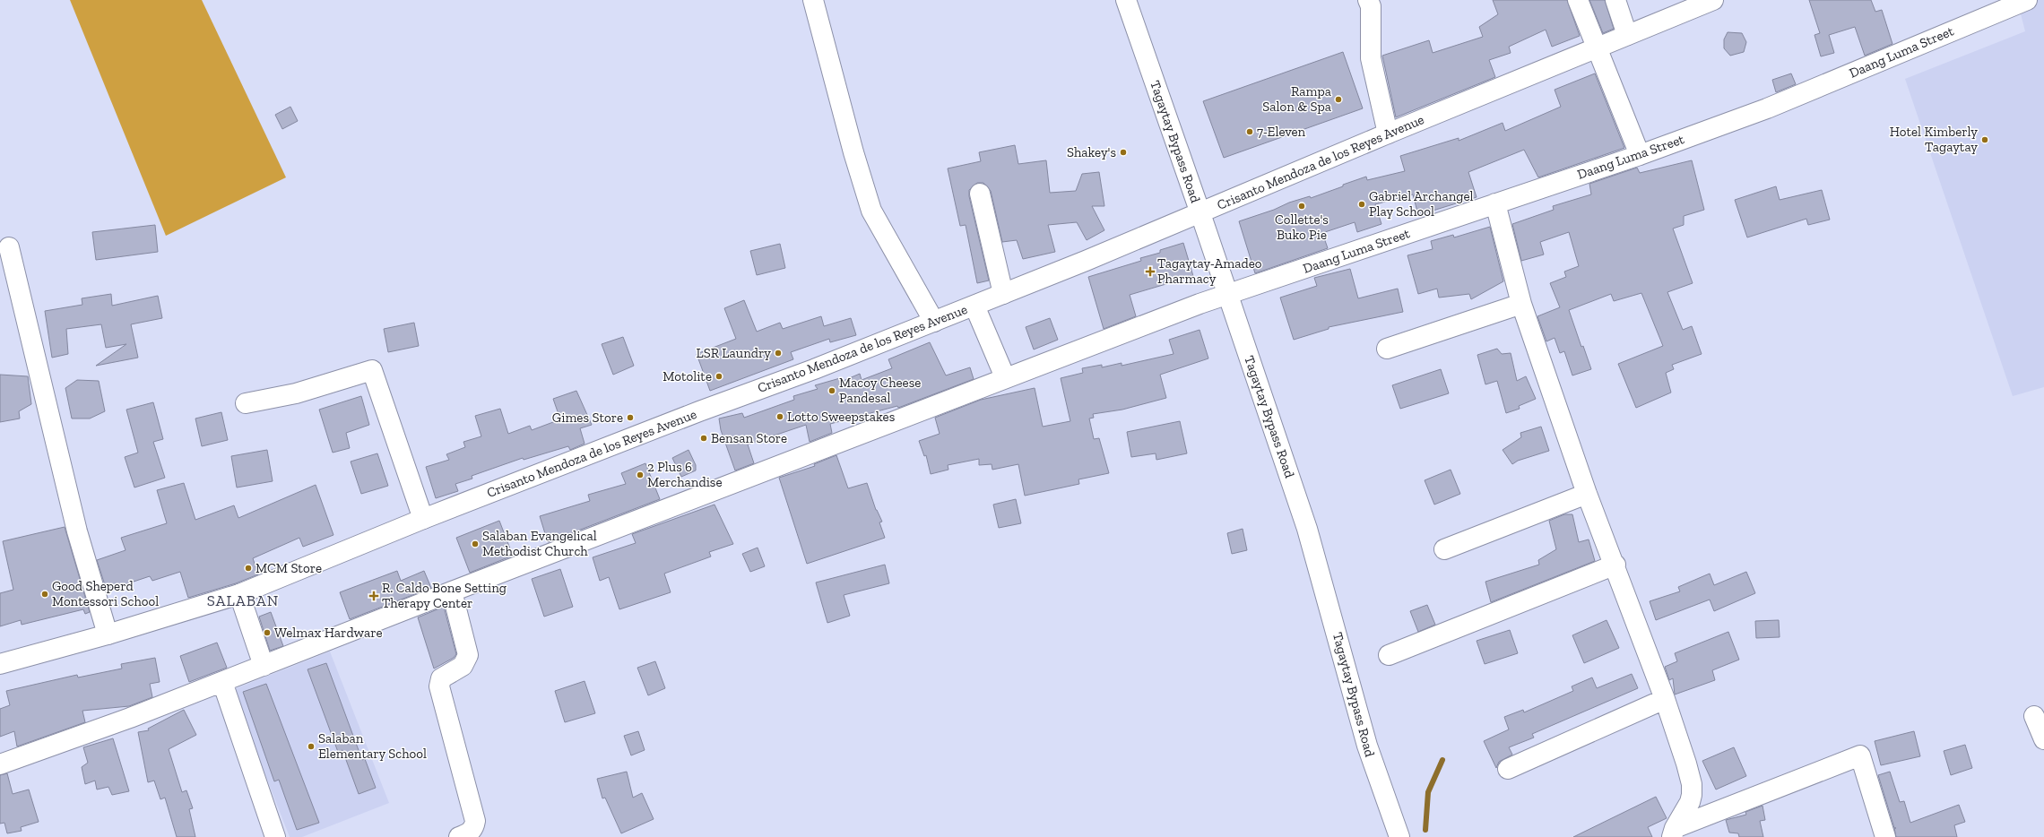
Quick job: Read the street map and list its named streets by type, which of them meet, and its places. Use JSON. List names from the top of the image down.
{
  "streets": {
    "street": ["Daang Luma Street", "Tagaytay Bypass Road", "Crisanto Mendoza de los Reyes Avenue"]
  },
  "crossings": [
    ["Daang Luma Street", "Tagaytay Bypass Road"],
    ["Tagaytay Bypass Road", "Crisanto Mendoza de los Reyes Avenue"]
  ],
  "districts": ["SALABAN"],
  "places": {
    "other": [
      "Rampa Salon & Spa",
      "7-Eleven",
      "Hotel Kimberly Tagaytay",
      "Shakey's",
      "Gabriel Archangel Play School",
      "Collette's Buko Pie",
      "LSR Laundry",
      "Motolite",
      "Macoy Cheese Pandesal",
      "Lotto Sweepstakes",
      "Gimes Store",
      "Bensan Store",
      "2 Plus 6 Merchandise",
      "Salaban Evangelical Methodist Church",
      "MCM Store",
      "Good Sheperd Montessori School",
      "Welmax Hardware",
      "Salaban Elementary School"
    ],
    "health": ["Tagaytay-Amadeo Pharmacy", "R. Caldo Bone Setting Therapy Center"]
  }
}
